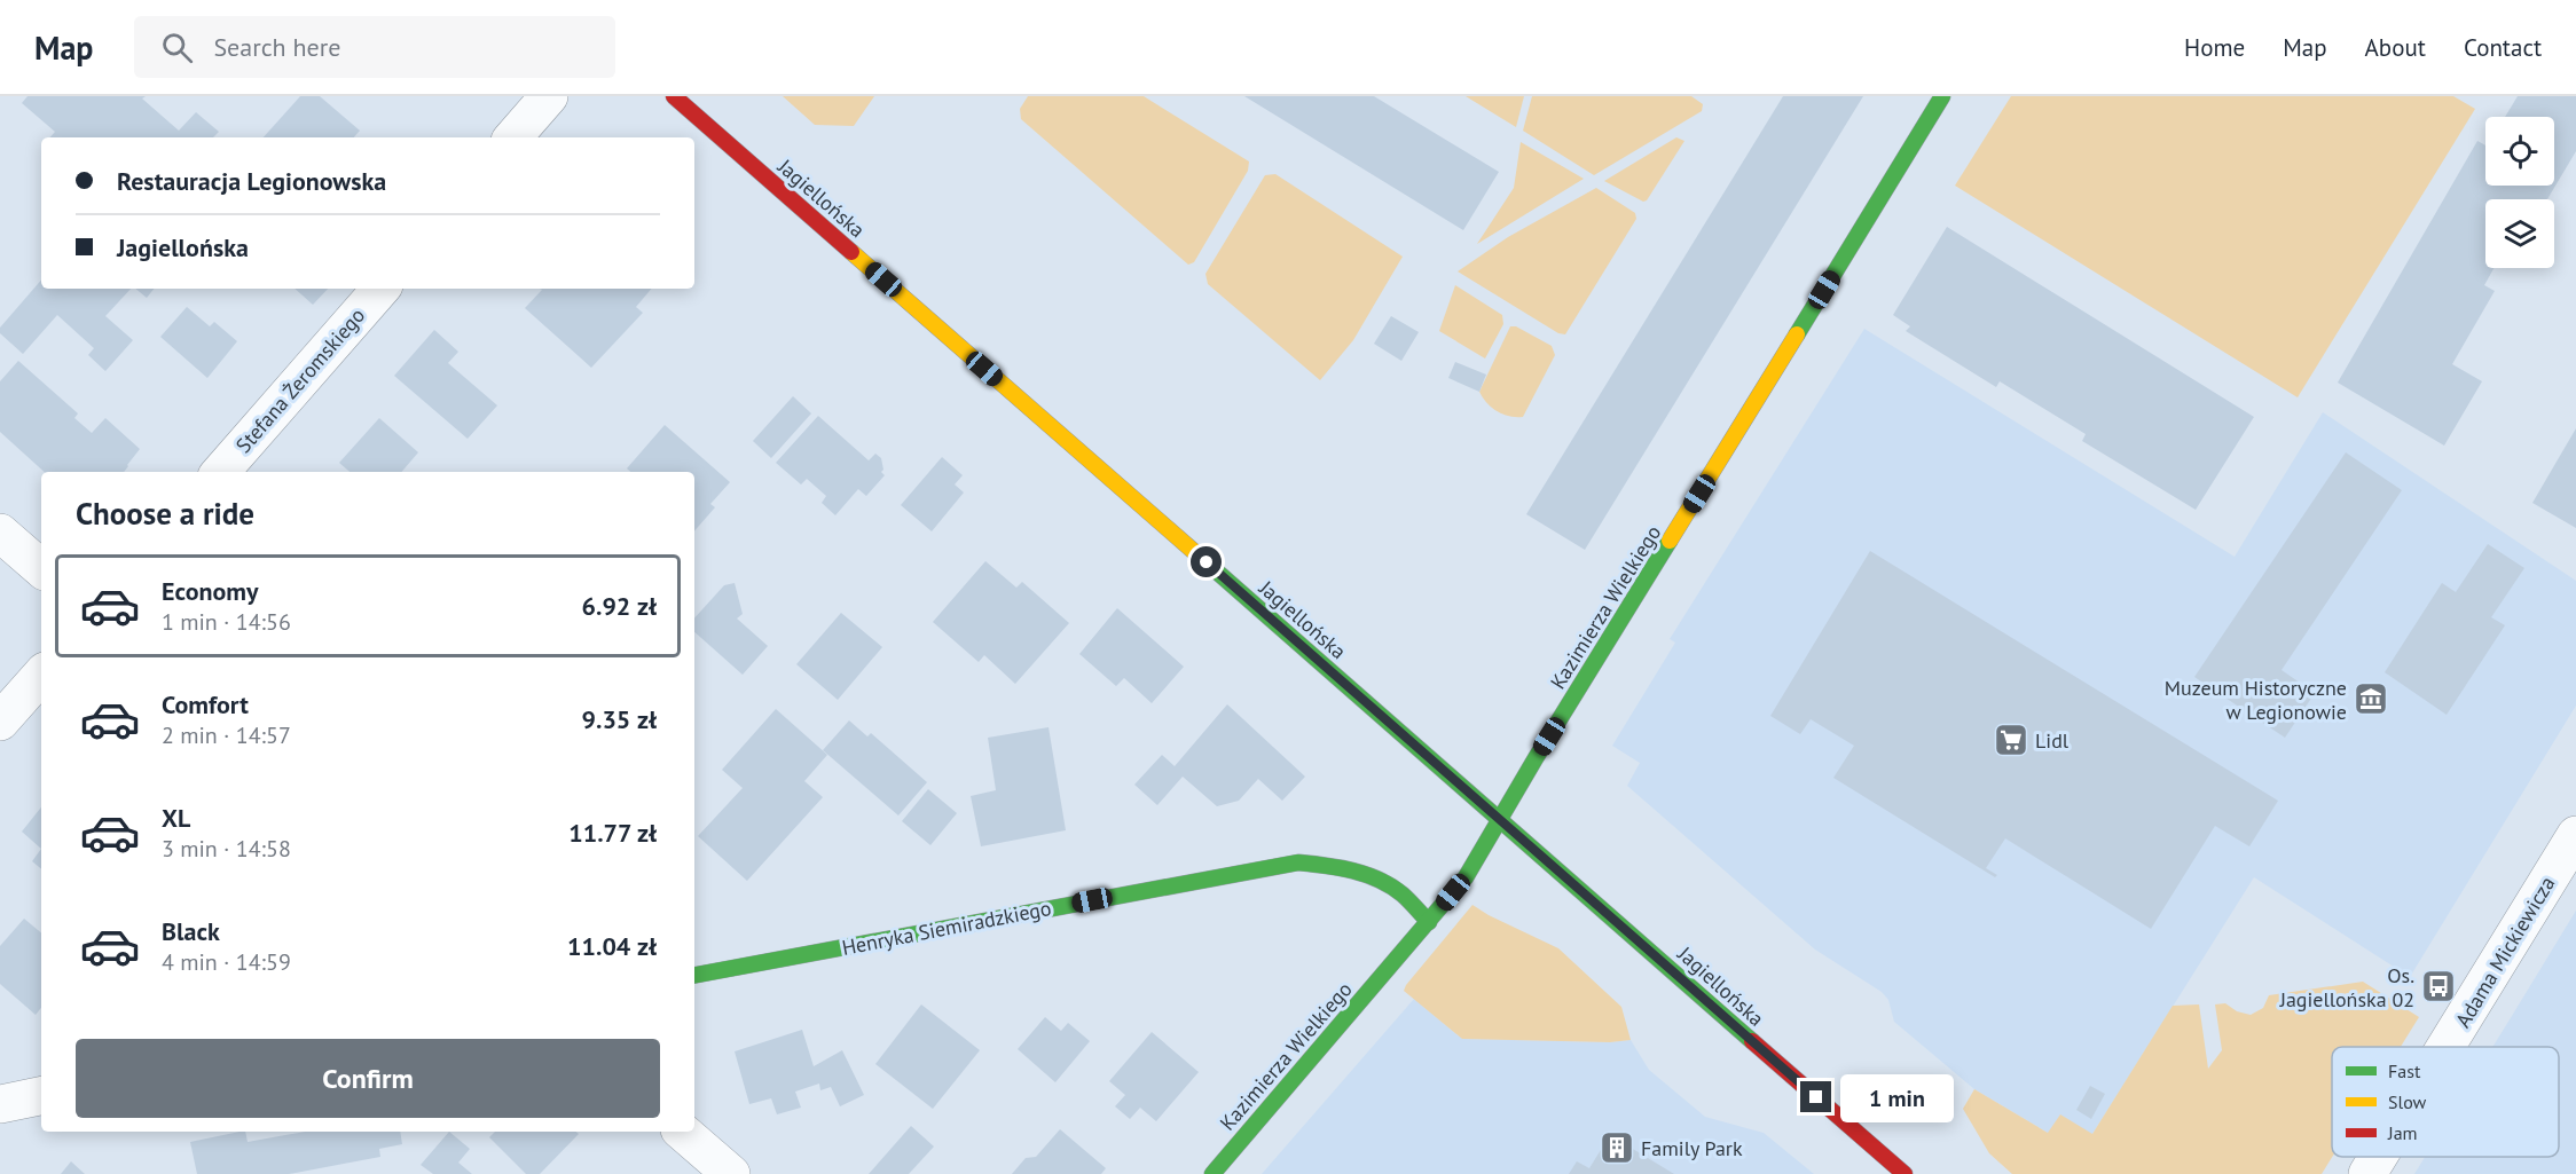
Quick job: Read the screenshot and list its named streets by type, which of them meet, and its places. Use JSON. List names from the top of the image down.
{
  "streets": {
    "street": [
      "Jagiellońska",
      "Stefana Żeromskiego",
      "Kazimierza Wielkiego",
      "Henryka Siemiradzkiego",
      "Adama Mickiewicza"
    ]
  },
  "crossings": [
    ["Jagiellońska", "Kazimierza Wielkiego"],
    ["Kazimierza Wielkiego", "Henryka Siemiradzkiego"]
  ],
  "places": {
    "museum": ["Muzeum Historyczne w Legionowie"],
    "supermarket": ["Lidl"],
    "bus stop": ["Os. Jagiellońska 02"],
    "building": ["Family Park"]
  },
  "legend": ["Fast", "Slow", "Jam"],
  "page": {
    "header": "Map",
    "search": "Search here",
    "nav": [
      "Home",
      "Map",
      "About",
      "Contact"
    ],
    "banner": ["Restauracja Legionowska", "Jagiellońska"],
    "heading": "Choose a ride",
    "list": [
      {
        "name": "Economy",
        "note": "1 min · 14:56",
        "value": "6.92 zł"
      },
      {
        "name": "Comfort",
        "note": "2 min · 14:57",
        "value": "9.35 zł"
      },
      {
        "name": "XL",
        "note": "3 min · 14:58",
        "value": "11.77 zł"
      },
      {
        "name": "Black",
        "note": "4 min · 14:59",
        "value": "11.04 zł"
      }
    ],
    "buttons": "Confirm",
    "bubble": "1 min"
  }
}
